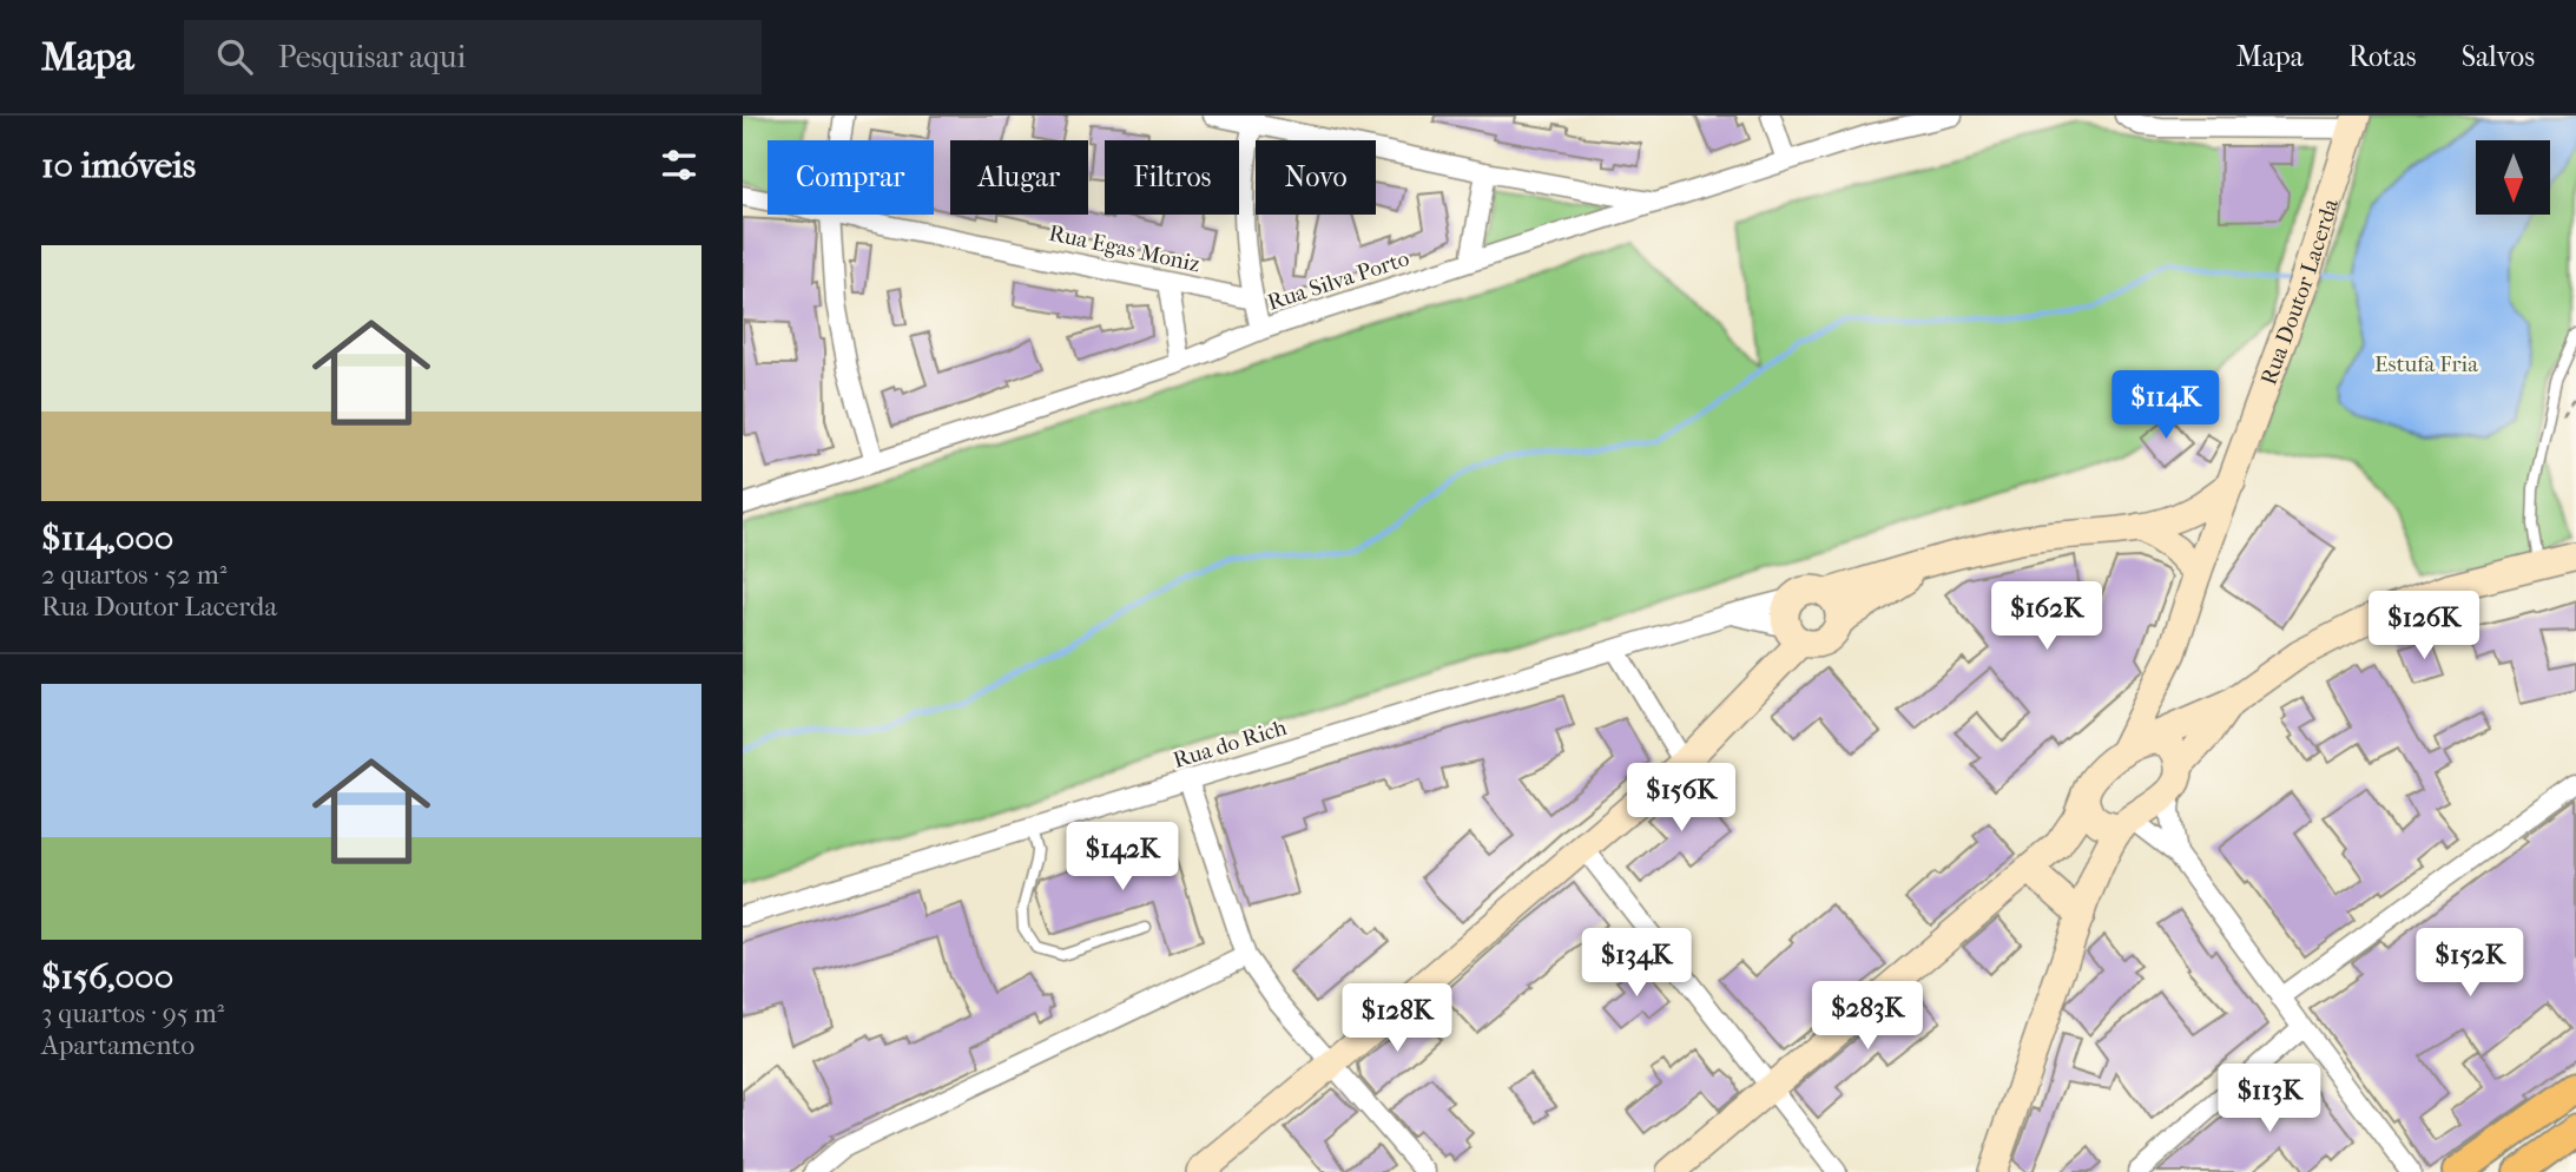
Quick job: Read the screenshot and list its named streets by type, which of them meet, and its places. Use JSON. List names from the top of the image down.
{
  "streets": {
    "street": [
      "Rua Egas Moniz",
      "Rua Silva Porto",
      "Rua Doutor Lacerda",
      "Rua do Rich"
    ]
  },
  "parks": ["Estufa Fria"],
  "north": "bottom",
  "page": {
    "header": "Mapa",
    "search": "Pesquisar aqui",
    "nav": ["Mapa", "Rotas", "Salvos"],
    "heading": "10 imóveis",
    "chip": [
      "Comprar",
      "Alugar",
      "Filtros",
      "Novo"
    ],
    "list": [
      {
        "name": "$114,000",
        "note": "2 quartos · 52 m² · Rua Doutor Lacerda"
      },
      {
        "name": "$156,000",
        "note": "3 quartos · 95 m² · Apartamento"
      }
    ],
    "price": [
      "$114K",
      "$162K",
      "$126K",
      "$156K",
      "$142K",
      "$134K",
      "$152K",
      "$283K",
      "$128K",
      "$113K"
    ]
  }
}
